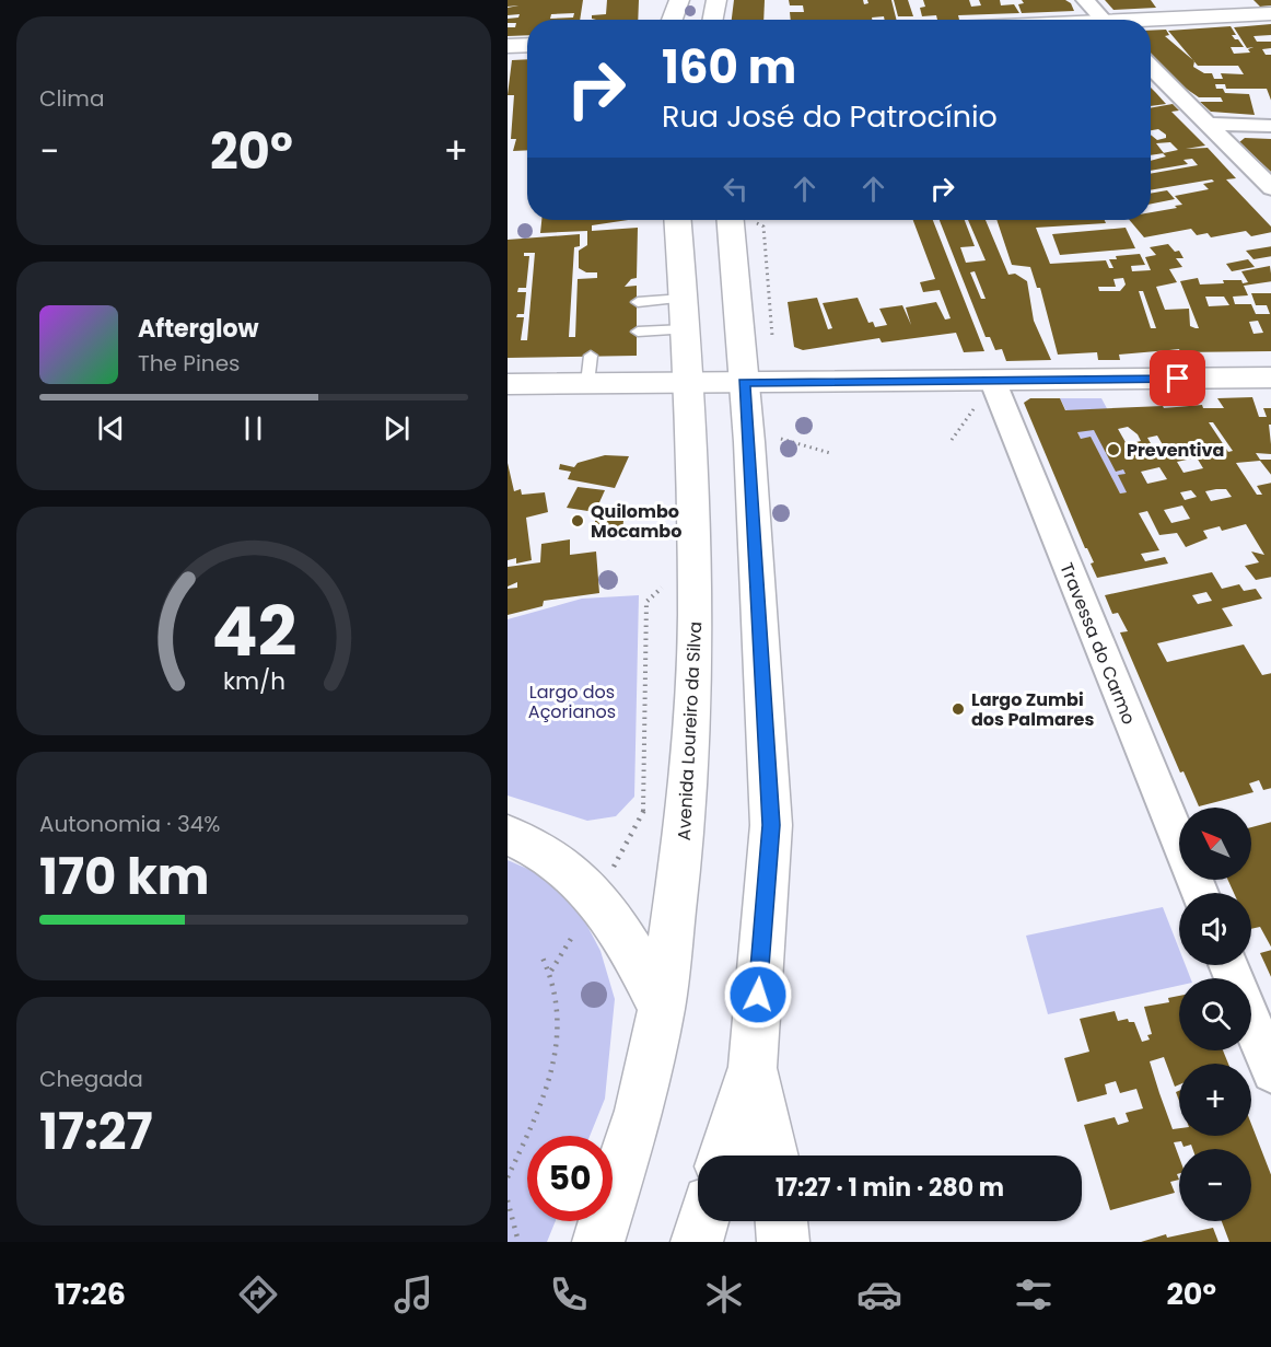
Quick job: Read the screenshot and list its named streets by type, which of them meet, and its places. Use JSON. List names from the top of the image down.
{
  "streets": {
    "main road": ["Avenida Loureiro da Silva"],
    "street": ["Travessa do Carmo"]
  },
  "parks": ["Largo dos Açorianos"],
  "places": ["Preventiva", "Quilombo Mocambo", "Largo Zumbi dos Palmares"],
  "north": "top left",
  "page": {
    "tile": [
      "Clima",
      ["Autonomia · 34%", "170 km"],
      ["Chegada", "17:27"]
    ],
    "turn": ["160 m", "Rua José do Patrocínio"],
    "heat": ["−", "20°", "+"],
    "song": ["Afterglow", "The Pines"],
    "map_buttons": ["+", "−"],
    "limit": "50",
    "trip": "17:27 · 1 min · 280 m",
    "tabs": ["17:26", "20°"],
    "gauge": ["42", "km/h"]
  }
}
